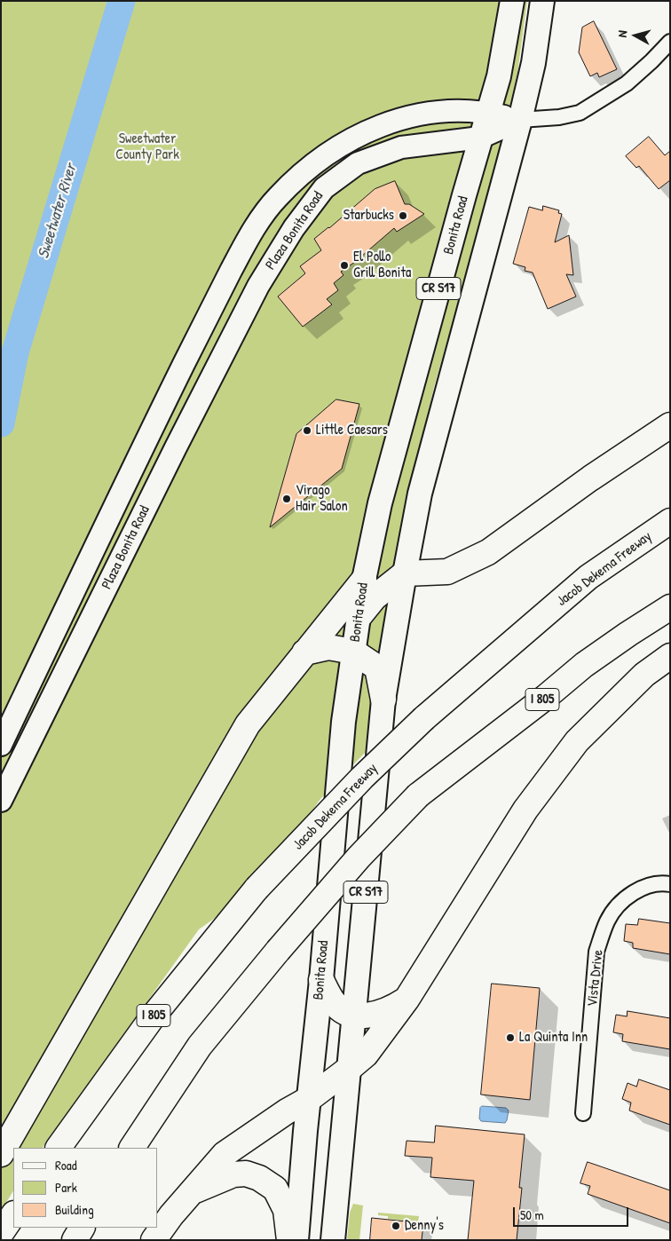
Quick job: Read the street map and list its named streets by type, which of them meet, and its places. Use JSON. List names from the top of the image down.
{
  "streets": {
    "highway": ["Jacob Dekema Freeway", "I 805"],
    "main road": ["Bonita Road", "Plaza Bonita Road", "CR S17"],
    "street": ["Vista Drive"]
  },
  "crossings": [
    ["Bonita Road", "Plaza Bonita Road"],
    ["Plaza Bonita Road", "CR S17"]
  ],
  "water": ["Sweetwater River"],
  "parks": ["Sweetwater County Park"],
  "places": [
    "Starbucks",
    "El Pollo Grill Bonita",
    "Little Caesars",
    "Virago Hair Salon",
    "La Quinta Inn",
    "Denny's"
  ],
  "legend": ["Road", "Park", "Building"],
  "scale_bar": "50 m",
  "north": "left"
}
